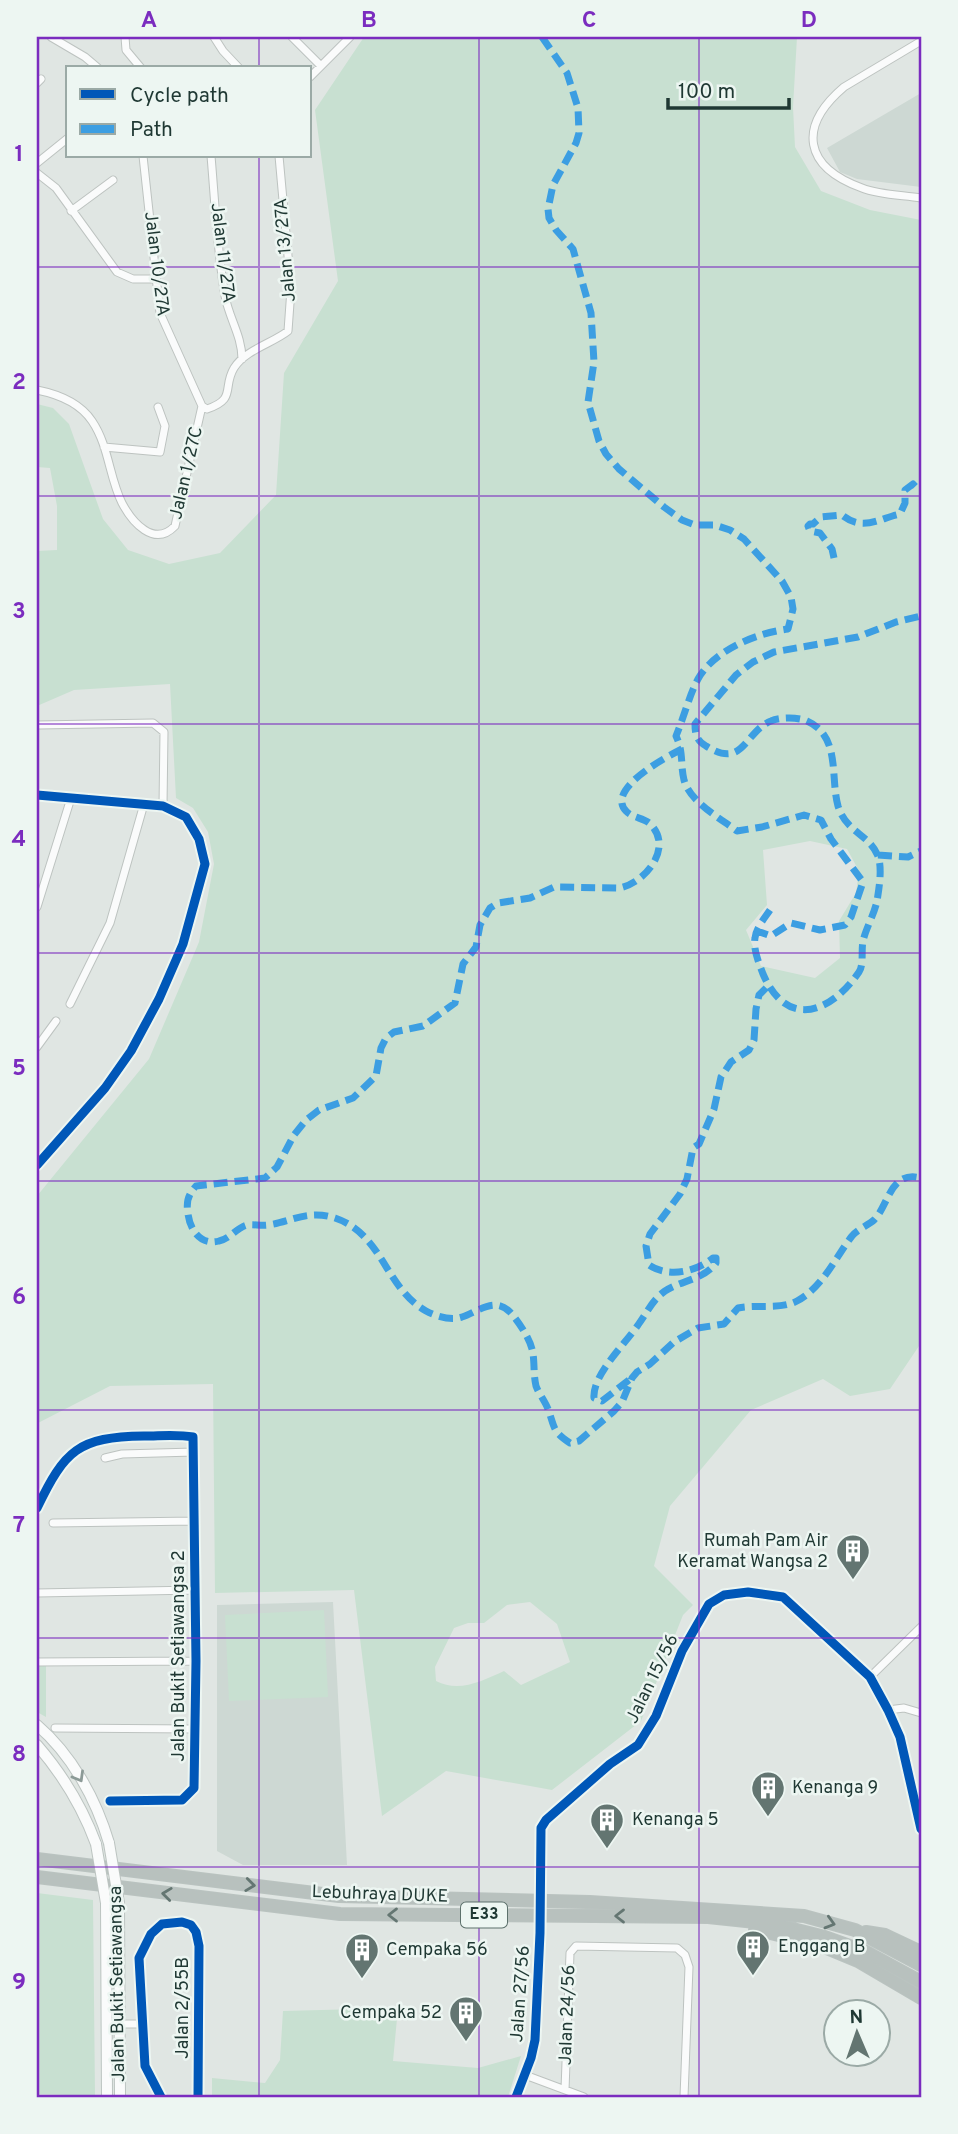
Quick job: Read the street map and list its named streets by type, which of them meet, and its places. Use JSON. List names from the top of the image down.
{
  "streets": {
    "highway": ["Lebuhraya DUKE", "E33"],
    "street": [
      "Jalan 13/27A",
      "Jalan 11/27A",
      "Jalan 10/27A",
      "Jalan 1/27C",
      "Jalan Bukit Setiawangsa 2",
      "Jalan 15/56",
      "Jalan Bukit Setiawangsa",
      "Jalan 27/56",
      "Jalan 2/55B",
      "Jalan 24/56"
    ]
  },
  "crossings": [
    ["Jalan 13/27A", "Jalan 11/27A"],
    ["Jalan 10/27A", "Jalan 1/27C"],
    ["Jalan 15/56", "Jalan 27/56"]
  ],
  "places": {
    "building": [
      "Rumah Pam Air Keramat Wangsa 2",
      "Kenanga 9",
      "Kenanga 5",
      "Enggang B",
      "Cempaka 56",
      "Cempaka 52"
    ]
  },
  "legend": ["Cycle path", "Path"],
  "scale_bar": "100 m",
  "north": "top",
  "grid": {
    "columns": [
      "A",
      "B",
      "C",
      "D"
    ],
    "rows": [
      "1",
      "2",
      "3",
      "4",
      "5",
      "6",
      "7",
      "8",
      "9"
    ]
  }
}
